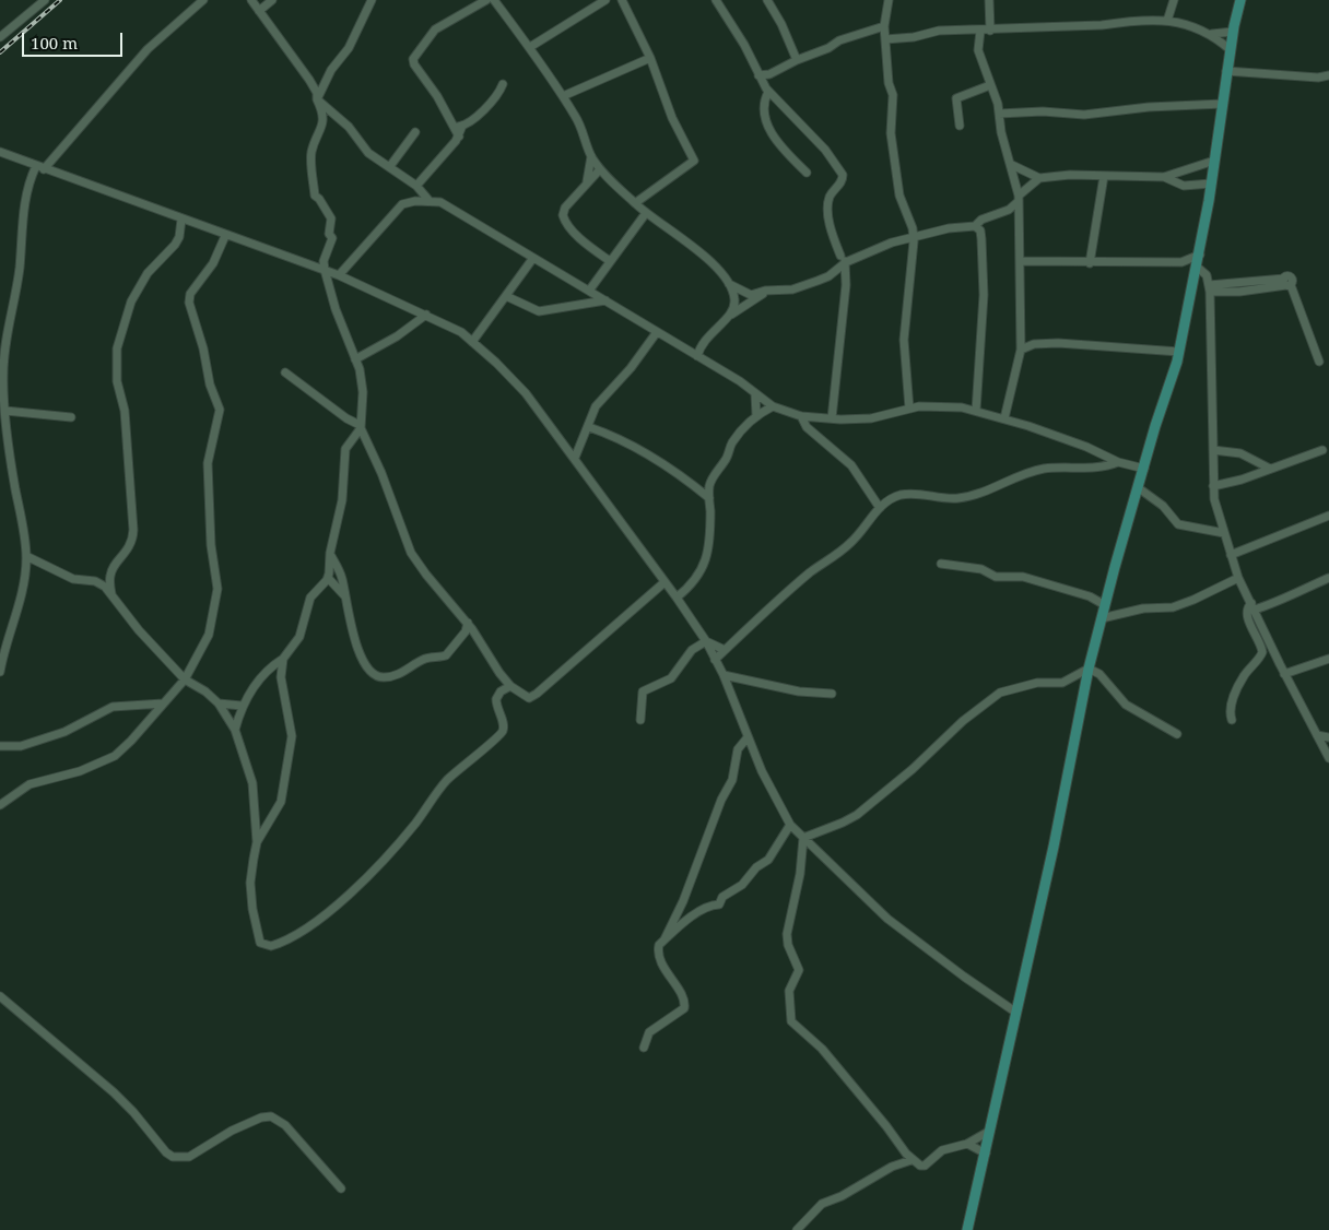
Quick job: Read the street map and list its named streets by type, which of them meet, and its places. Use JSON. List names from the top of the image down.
{
  "scale_bar": "100 m"
}
